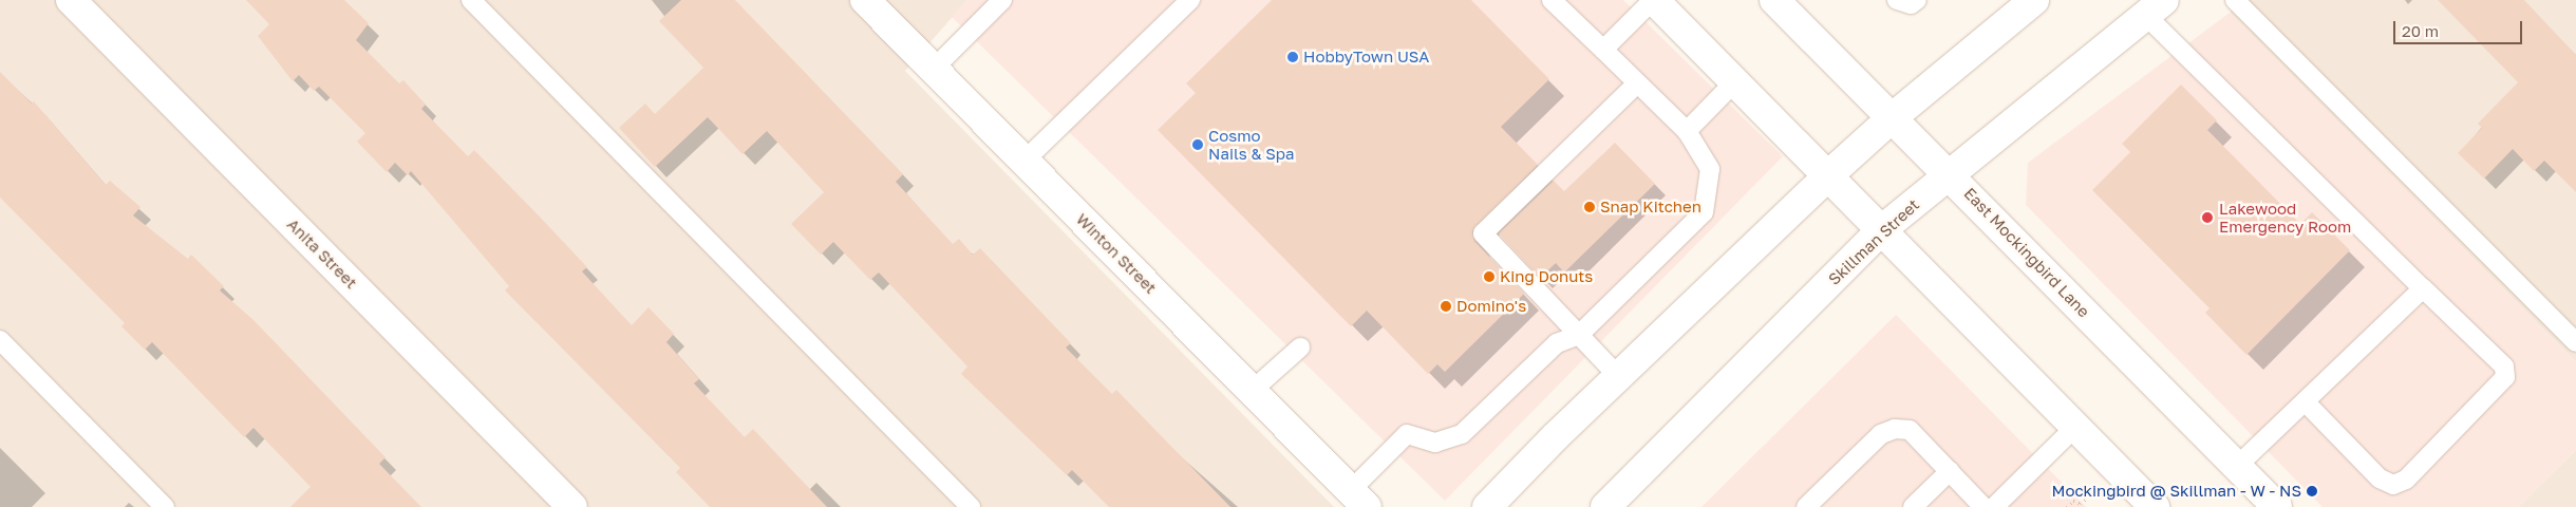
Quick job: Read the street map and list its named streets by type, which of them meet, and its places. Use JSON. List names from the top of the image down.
{
  "streets": {
    "main road": [
      "Skillman Street",
      "East Mockingbird Lane",
      "Anita Street",
      "Winton Street"
    ]
  },
  "crossings": [
    ["Skillman Street", "East Mockingbird Lane"]
  ],
  "places": [
    "HobbyTown USA",
    "Cosmo Nails & Spa",
    "Snap Kitchen",
    "Lakewood Emergency Room",
    "King Donuts",
    "Domino's",
    "Mockingbird @ Skillman - W - NS"
  ],
  "scale_bar": "20 m"
}
